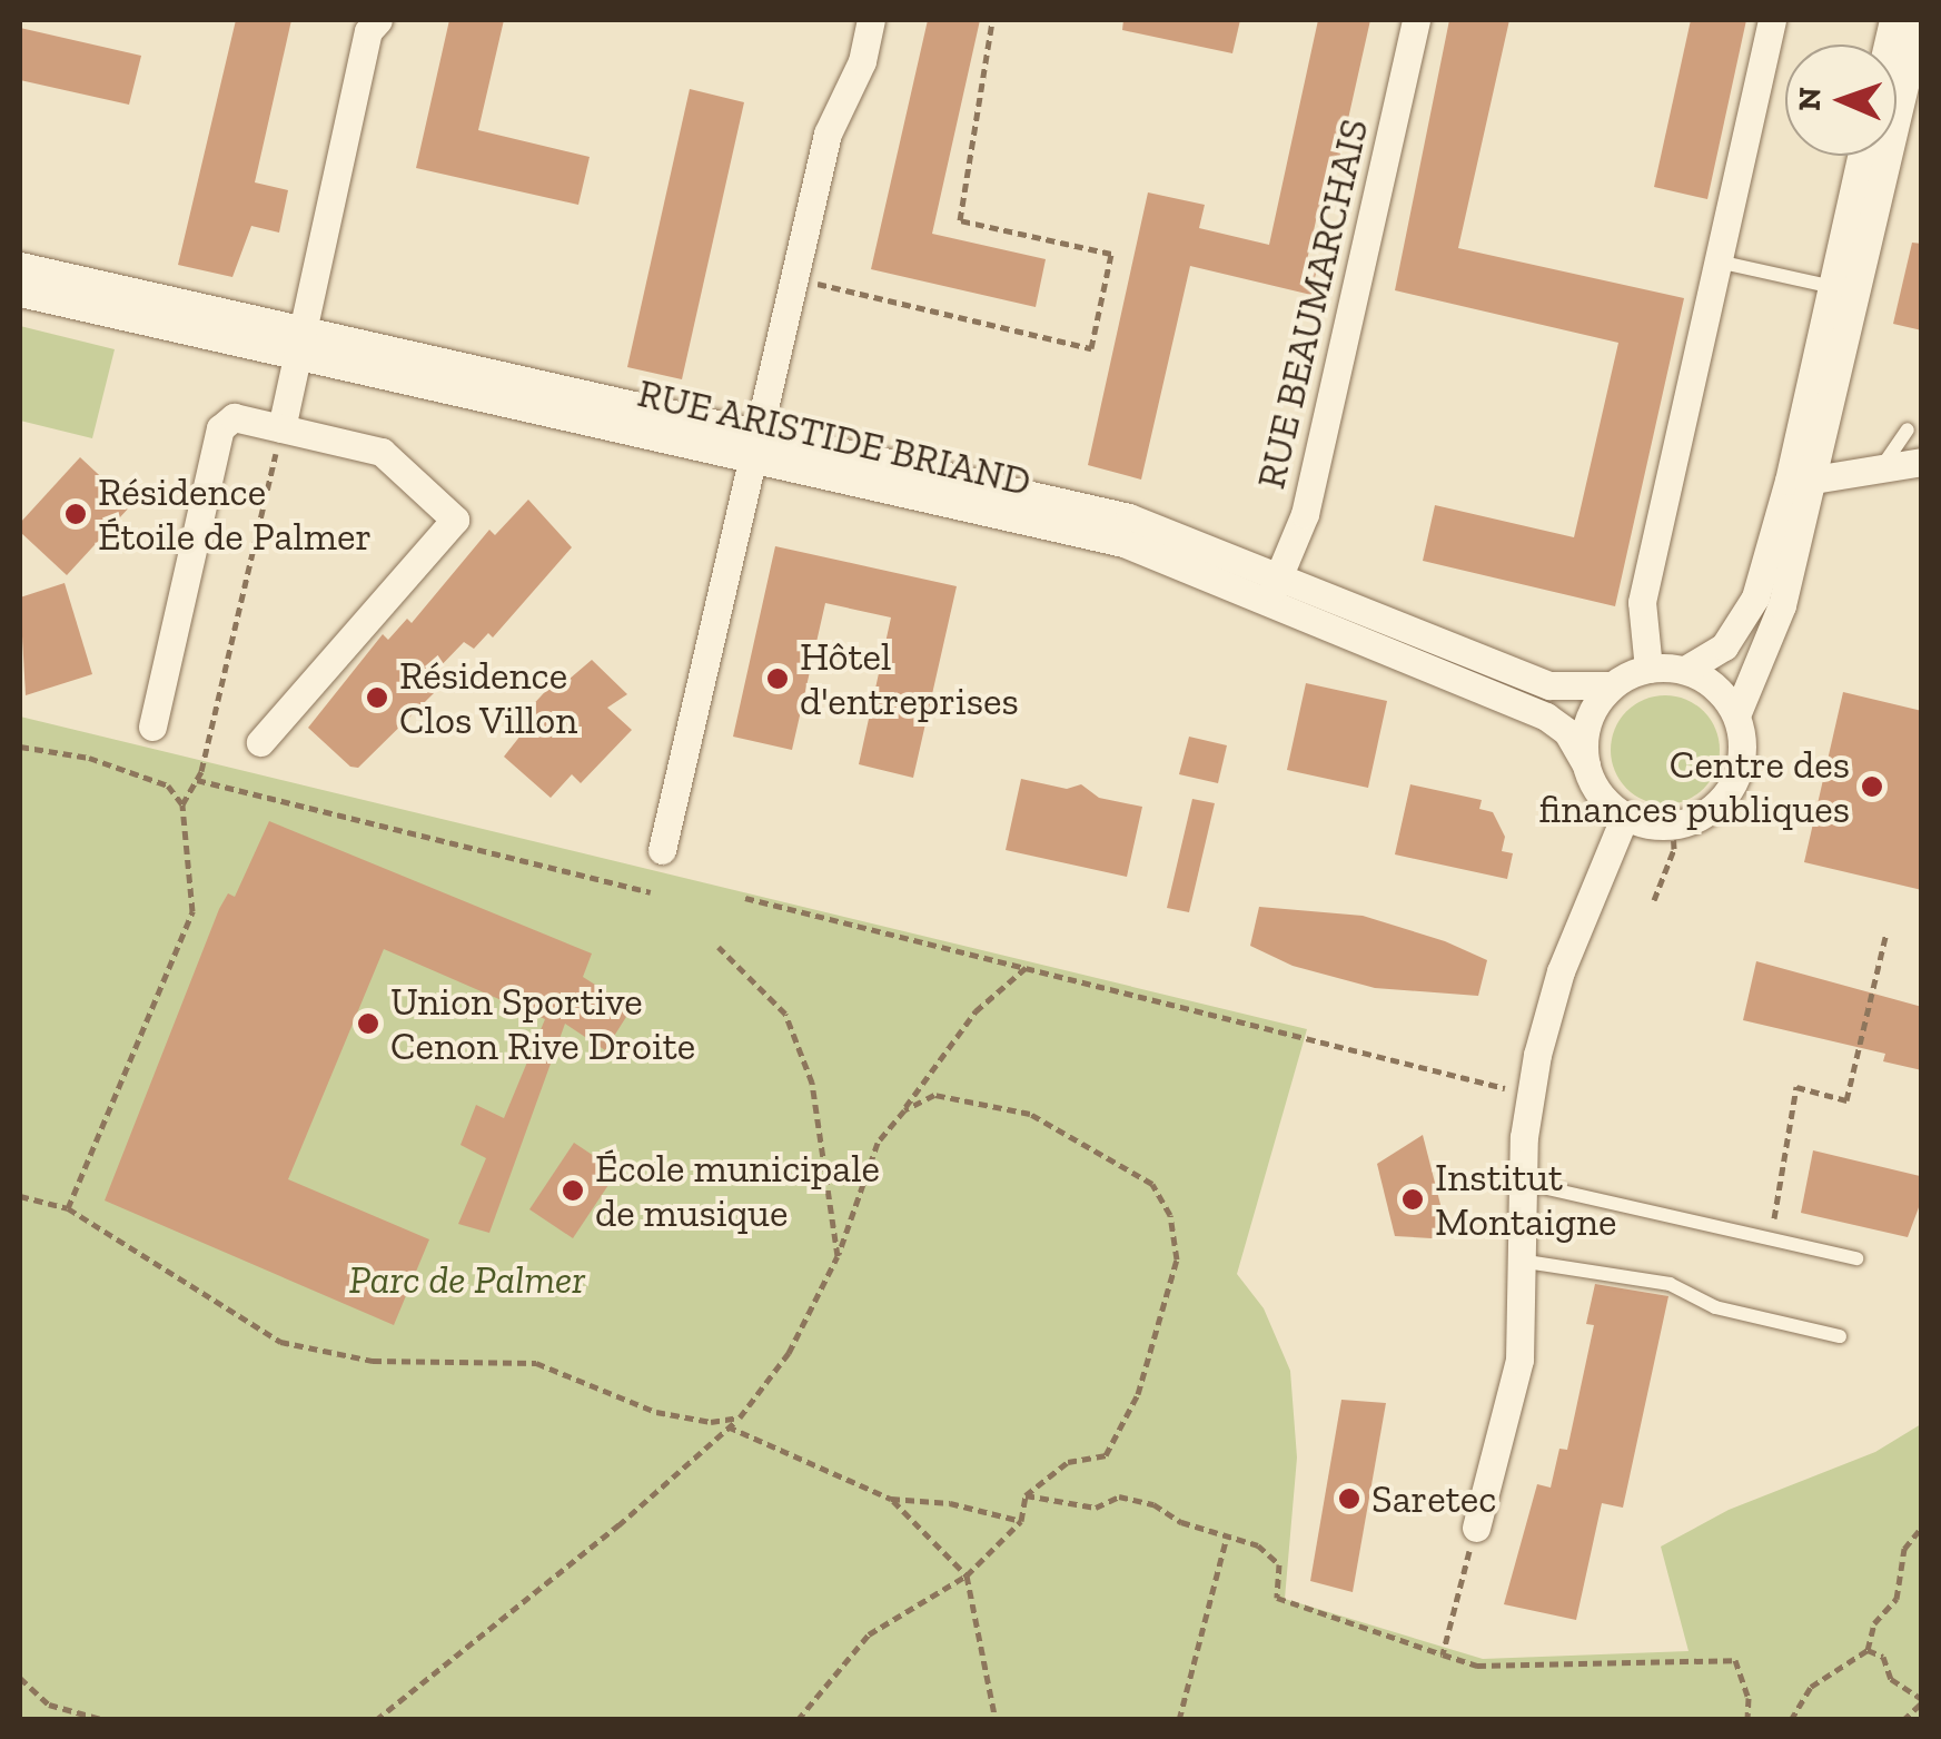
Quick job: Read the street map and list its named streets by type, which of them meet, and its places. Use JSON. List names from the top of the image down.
{
  "streets": {
    "street": ["RUE BEAUMARCHAIS", "RUE ARISTIDE BRIAND"]
  },
  "crossings": [
    ["RUE BEAUMARCHAIS", "RUE ARISTIDE BRIAND"]
  ],
  "parks": ["Parc de Palmer"],
  "places": [
    "Résidence Étoile de Palmer",
    "Hôtel d'entreprises",
    "Résidence Clos Villon",
    "Centre des finances publiques",
    "Union Sportive Cenon Rive Droite",
    "École municipale de musique",
    "Institut Montaigne",
    "Saretec"
  ],
  "north": "left"
}
